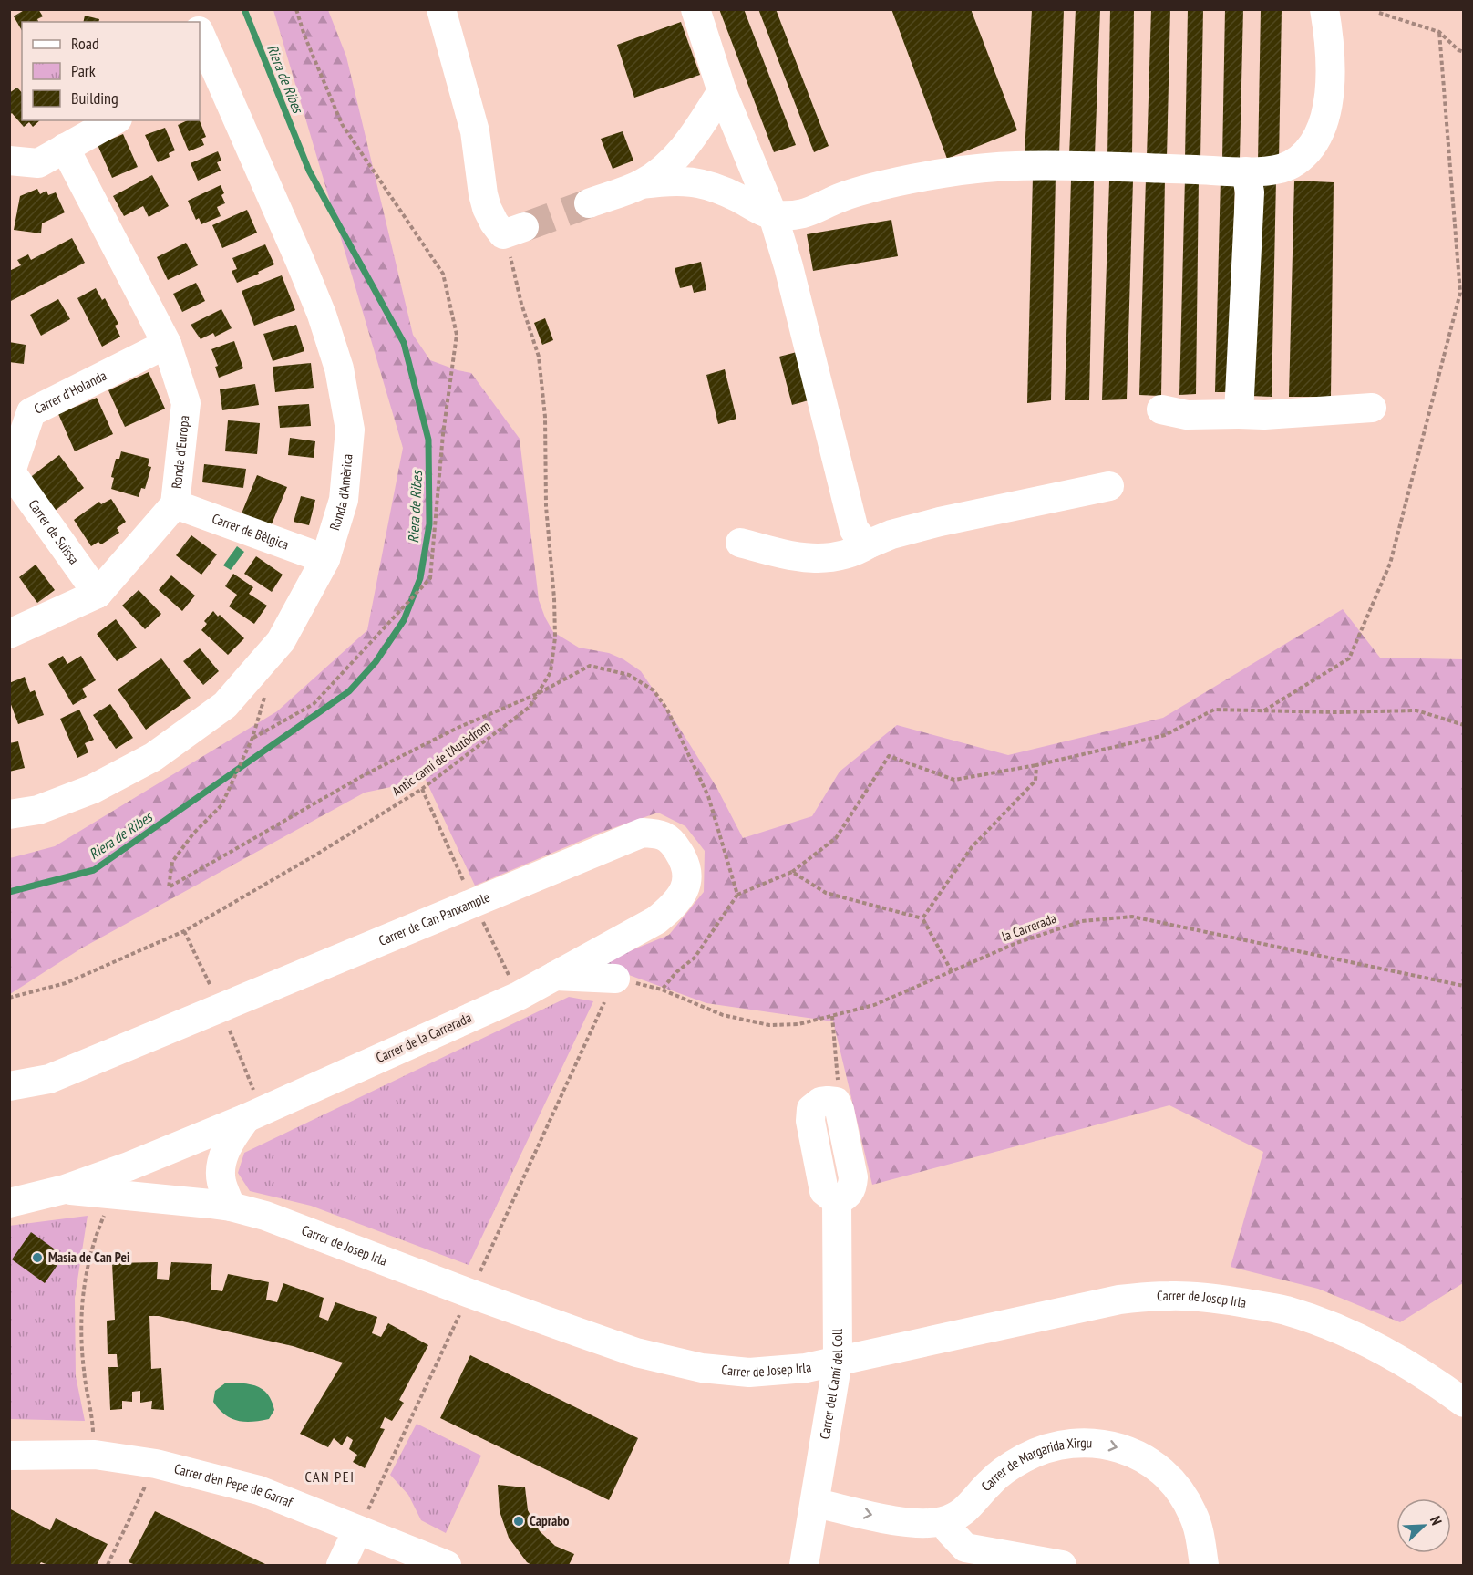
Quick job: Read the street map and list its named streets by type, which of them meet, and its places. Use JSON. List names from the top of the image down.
{
  "streets": {
    "street": [
      "Carrer d'Holanda",
      "Ronda d'Europa",
      "Ronda d'Amèrica",
      "Carrer de Suïssa",
      "Carrer de Bèlgica",
      "Carrer de Can Panxample",
      "Carrer de la Carrerada",
      "Carrer de Josep Irla",
      "Carrer del Camí del Coll",
      "Carrer de Margarida Xirgu",
      "Carrer d'en Pepe de Garraf"
    ],
    "path": ["Antic camí de l'Autòdrom", "la Carrerada"]
  },
  "crossings": [
    ["Carrer d'Holanda", "Ronda d'Europa"],
    ["Carrer d'Holanda", "Carrer de Suïssa"],
    ["Ronda d'Europa", "Carrer de Suïssa"],
    ["Ronda d'Europa", "Carrer de Bèlgica"],
    ["Ronda d'Amèrica", "Carrer de Bèlgica"],
    ["Carrer de Can Panxample", "Carrer de la Carrerada"],
    ["Carrer de la Carrerada", "Carrer de Josep Irla"],
    ["Carrer de Josep Irla", "Carrer del Camí del Coll"],
    ["Carrer del Camí del Coll", "Carrer de Margarida Xirgu"]
  ],
  "one_way": ["Carrer de Margarida Xirgu"],
  "districts": ["CAN PEI"],
  "water": ["Riera de Ribes"],
  "places": ["Masia de Can Pei", "Caprabo"],
  "legend": ["Road", "Park", "Building"],
  "north": "top right"
}
